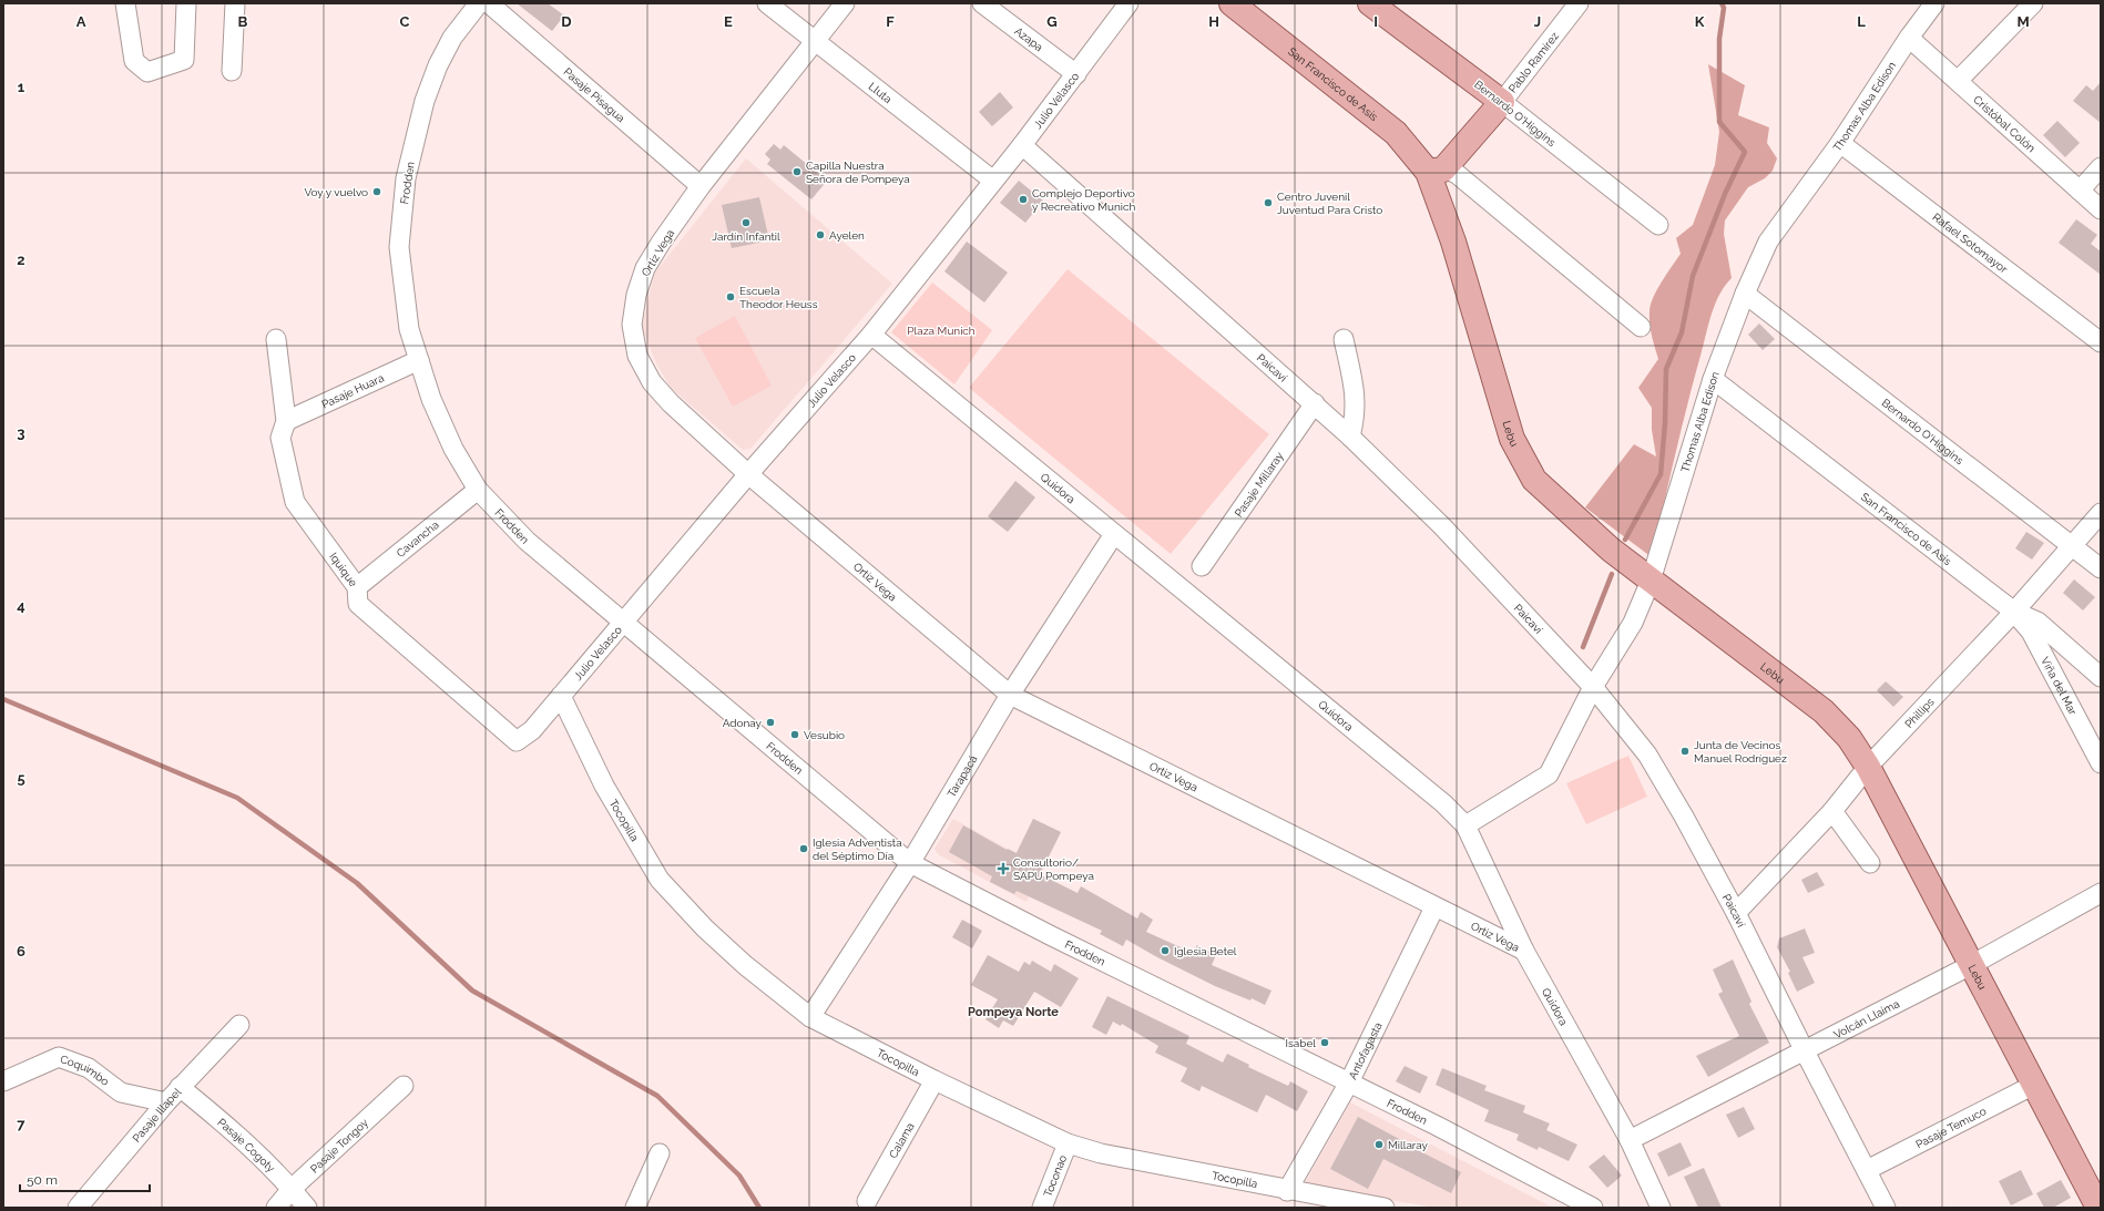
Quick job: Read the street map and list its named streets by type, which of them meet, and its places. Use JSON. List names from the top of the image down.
{
  "streets": {
    "main road": [
      "Pablo Ramírez",
      "San Francisco de Asís",
      "Bernardo O'Higgins",
      "Lebu"
    ],
    "street": [
      "Azapa",
      "Lluta",
      "Pasaje Pisagua",
      "Julio Velasco",
      "Thomas Alba Edison",
      "Cristóbal Colón",
      "Frodden",
      "Rafael Sotomayor",
      "Ortiz Vega",
      "Paicaví",
      "Pasaje Huara",
      "Pasaje Millaray",
      "Quidora",
      "Cavancha",
      "Iquique",
      "Viña del Mar",
      "Phillips",
      "Tarapacá",
      "Tocopilla",
      "Volcán Llaima",
      "Antofagasta",
      "Coquimbo",
      "Pasaje Illapel",
      "Pasaje Temuco",
      "Calama",
      "Pasaje Cogoty",
      "Pasaje Tongoy",
      "Toconao"
    ]
  },
  "crossings": [
    ["Azapa", "Julio Velasco"],
    ["Pablo Ramírez", "San Francisco de Asís"],
    ["Pablo Ramírez", "Bernardo O'Higgins"],
    ["Pablo Ramírez", "Lebu"],
    ["San Francisco de Asís", "Thomas Alba Edison"],
    ["San Francisco de Asís", "Lebu"],
    ["San Francisco de Asís", "Viña del Mar"],
    ["San Francisco de Asís", "Phillips"],
    ["Lluta", "Julio Velasco"],
    ["Lluta", "Ortiz Vega"],
    ["Pasaje Pisagua", "Ortiz Vega"],
    ["Julio Velasco", "Frodden"],
    ["Julio Velasco", "Ortiz Vega"],
    ["Julio Velasco", "Paicaví"],
    ["Julio Velasco", "Quidora"],
    ["Julio Velasco", "Iquique"],
    ["Julio Velasco", "Tocopilla"],
    ["Thomas Alba Edison", "Bernardo O'Higgins"],
    ["Thomas Alba Edison", "Cristóbal Colón"],
    ["Thomas Alba Edison", "Rafael Sotomayor"],
    ["Thomas Alba Edison", "Paicaví"],
    ["Thomas Alba Edison", "Lebu"],
    ["Thomas Alba Edison", "Quidora"],
    ["Bernardo O'Higgins", "Phillips"],
    ["Frodden", "Pasaje Huara"],
    ["Frodden", "Cavancha"],
    ["Frodden", "Tarapacá"],
    ["Frodden", "Antofagasta"],
    ["Ortiz Vega", "Quidora"],
    ["Ortiz Vega", "Tarapacá"],
    ["Ortiz Vega", "Antofagasta"],
    ["Paicaví", "Pasaje Millaray"],
    ["Paicaví", "Phillips"],
    ["Paicaví", "Volcán Llaima"],
    ["Paicaví", "Pasaje Temuco"],
    ["Pasaje Huara", "Iquique"],
    ["Lebu", "Phillips"],
    ["Lebu", "Volcán Llaima"],
    ["Lebu", "Pasaje Temuco"],
    ["Quidora", "Tarapacá"],
    ["Quidora", "Volcán Llaima"],
    ["Cavancha", "Iquique"],
    ["Viña del Mar", "Phillips"],
    ["Tarapacá", "Tocopilla"],
    ["Tocopilla", "Antofagasta"],
    ["Tocopilla", "Calama"],
    ["Tocopilla", "Toconao"],
    ["Coquimbo", "Pasaje Illapel"],
    ["Pasaje Illapel", "Pasaje Cogoty"],
    ["Pasaje Cogoty", "Pasaje Tongoy"]
  ],
  "districts": ["Pompeya Norte"],
  "parks": ["Plaza Munich"],
  "places": {
    "other": [
      "Capilla Nuestra Señora de Pompeya",
      "Voy y vuelvo",
      "Complejo Deportivo y Recreativo Munich",
      "Centro Juvenil Juventud Para Cristo",
      "Jardín Infantil",
      "Ayelen",
      "Escuela Theodor Heuss",
      "Adonay",
      "Vesubio",
      "Junta de Vecinos Manuel Rodríguez",
      "Iglesia Adventista del Séptimo Día",
      "Iglesia Betel",
      "Isabel",
      "Millaray"
    ],
    "health": ["Consultorio/ SAPU Pompeya"]
  },
  "scale_bar": "50 m",
  "grid": {
    "columns": [
      "A",
      "B",
      "C",
      "D",
      "E",
      "F",
      "G",
      "H",
      "I",
      "J",
      "K",
      "L",
      "M"
    ],
    "rows": [
      "1",
      "2",
      "3",
      "4",
      "5",
      "6",
      "7"
    ]
  }
}
